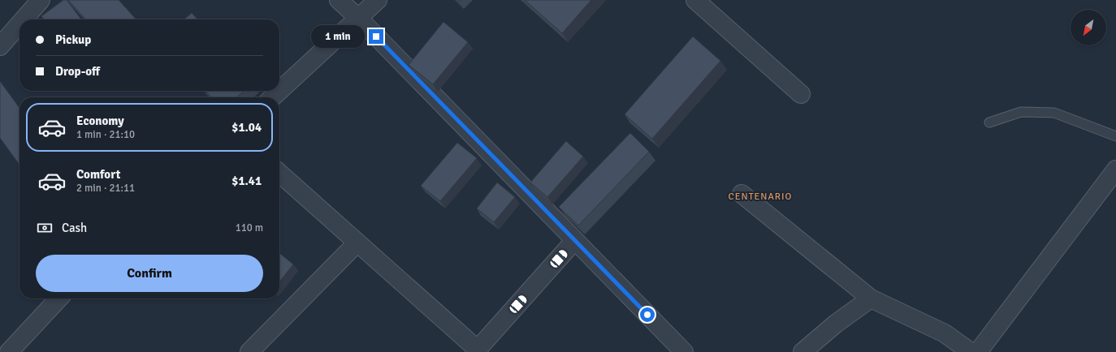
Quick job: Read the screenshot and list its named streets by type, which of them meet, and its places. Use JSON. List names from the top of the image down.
{
  "districts": ["CENTENARIO"],
  "north": "bottom left",
  "page": {
    "banner": ["Pickup", "Drop-off"],
    "bubble": "1 min",
    "list": [
      {
        "name": "Economy",
        "note": "1 min · 21:10",
        "value": "$1.04"
      },
      {
        "name": "Comfort",
        "note": "2 min · 21:11",
        "value": "$1.41"
      }
    ],
    "pay": ["Cash", "110 m"],
    "buttons": "Confirm"
  }
}
